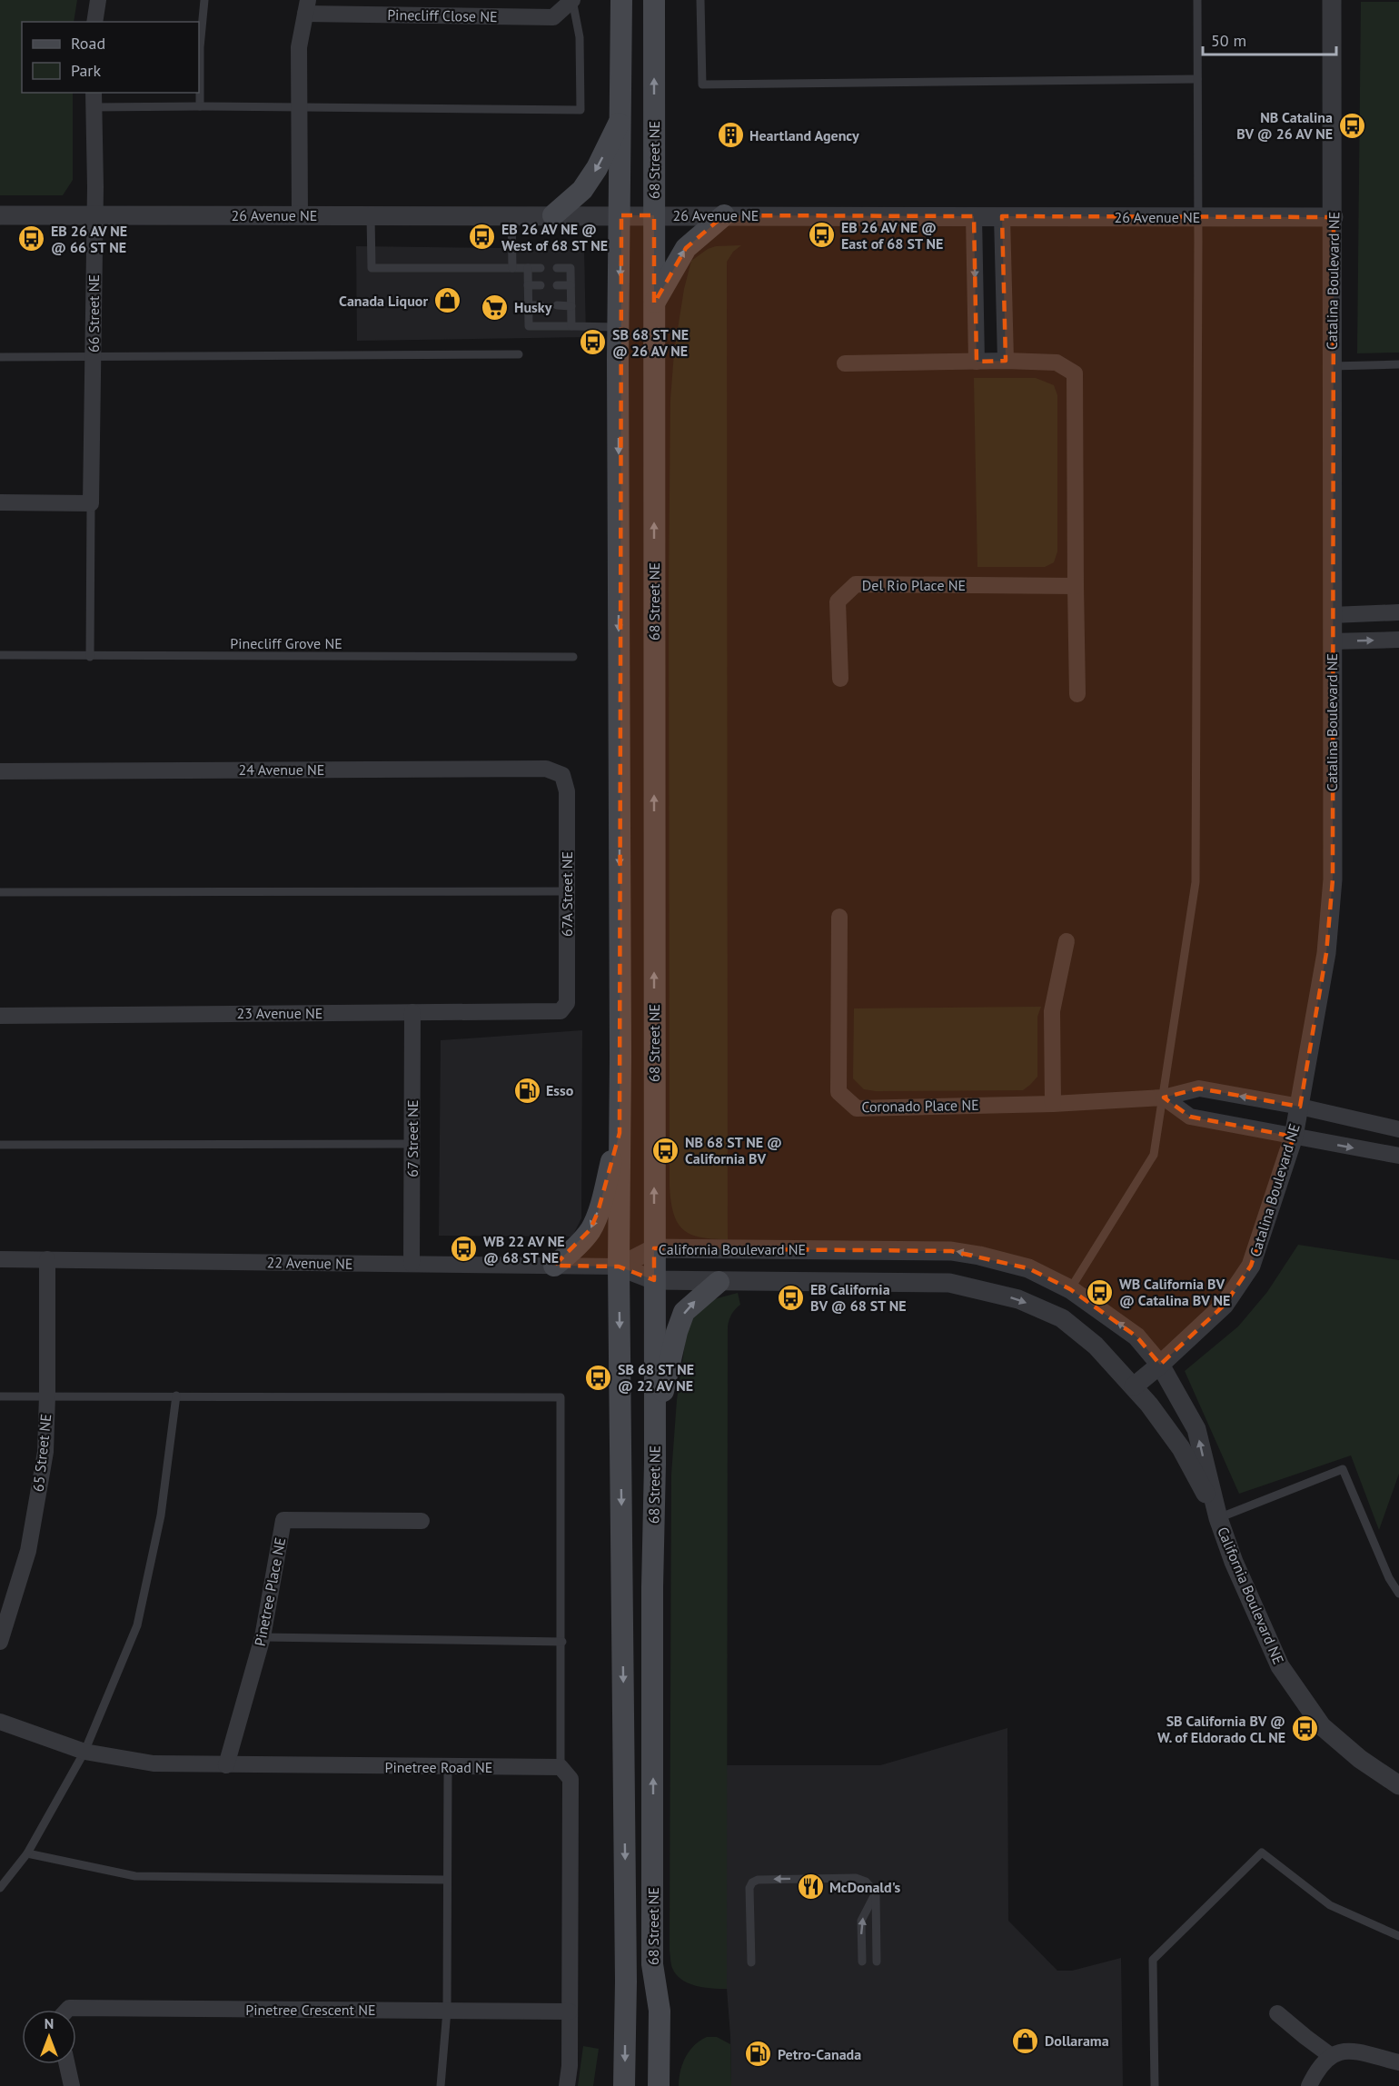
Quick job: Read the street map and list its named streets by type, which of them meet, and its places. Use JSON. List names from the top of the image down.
{
  "streets": {
    "main road": ["68 Street NE"],
    "street": [
      "Pinecliff Close NE",
      "26 Avenue NE",
      "Catalina Boulevard NE",
      "66 Street NE",
      "Del Rio Place NE",
      "24 Avenue NE",
      "67A Street NE",
      "23 Avenue NE",
      "Coronado Place NE",
      "67 Street NE",
      "California Boulevard NE",
      "22 Avenue NE",
      "65 Street NE",
      "Pinetree Place NE",
      "Pinetree Road NE",
      "Pinetree Crescent NE"
    ],
    "lane": ["Pinecliff Grove NE"]
  },
  "crossings": [
    ["Pinecliff Close NE", "26 Avenue NE"],
    ["68 Street NE", "26 Avenue NE"],
    ["68 Street NE", "California Boulevard NE"],
    ["68 Street NE", "22 Avenue NE"],
    ["26 Avenue NE", "Catalina Boulevard NE"],
    ["26 Avenue NE", "66 Street NE"],
    ["Catalina Boulevard NE", "Coronado Place NE"],
    ["Catalina Boulevard NE", "California Boulevard NE"],
    ["24 Avenue NE", "67A Street NE"],
    ["67A Street NE", "23 Avenue NE"],
    ["23 Avenue NE", "67 Street NE"],
    ["67 Street NE", "22 Avenue NE"],
    ["California Boulevard NE", "22 Avenue NE"],
    ["22 Avenue NE", "65 Street NE"],
    ["Pinetree Place NE", "Pinetree Road NE"]
  ],
  "places": {
    "bus stop": [
      "NB Catalina BV @ 26 AV NE",
      "EB 26 AV NE @ East of 68 ST NE",
      "EB 26 AV NE @ West of 68 ST NE",
      "EB 26 AV NE @ 66 ST NE",
      "SB 68 ST NE @ 26 AV NE",
      "NB 68 ST NE @ California BV",
      "WB 22 AV NE @ 68 ST NE",
      "WB California BV @ Catalina BV NE",
      "EB California BV @ 68 ST NE",
      "SB 68 ST NE @ 22 AV NE",
      "SB California BV @ W. of Eldorado CL NE"
    ],
    "building": ["Heartland Agency"],
    "shop": ["Canada Liquor", "Dollarama"],
    "supermarket": ["Husky"],
    "fuel station": ["Esso", "Petro-Canada"],
    "restaurant": ["McDonald's"]
  },
  "legend": ["Road", "Park"],
  "scale_bar": "50 m",
  "north": "top"
}
